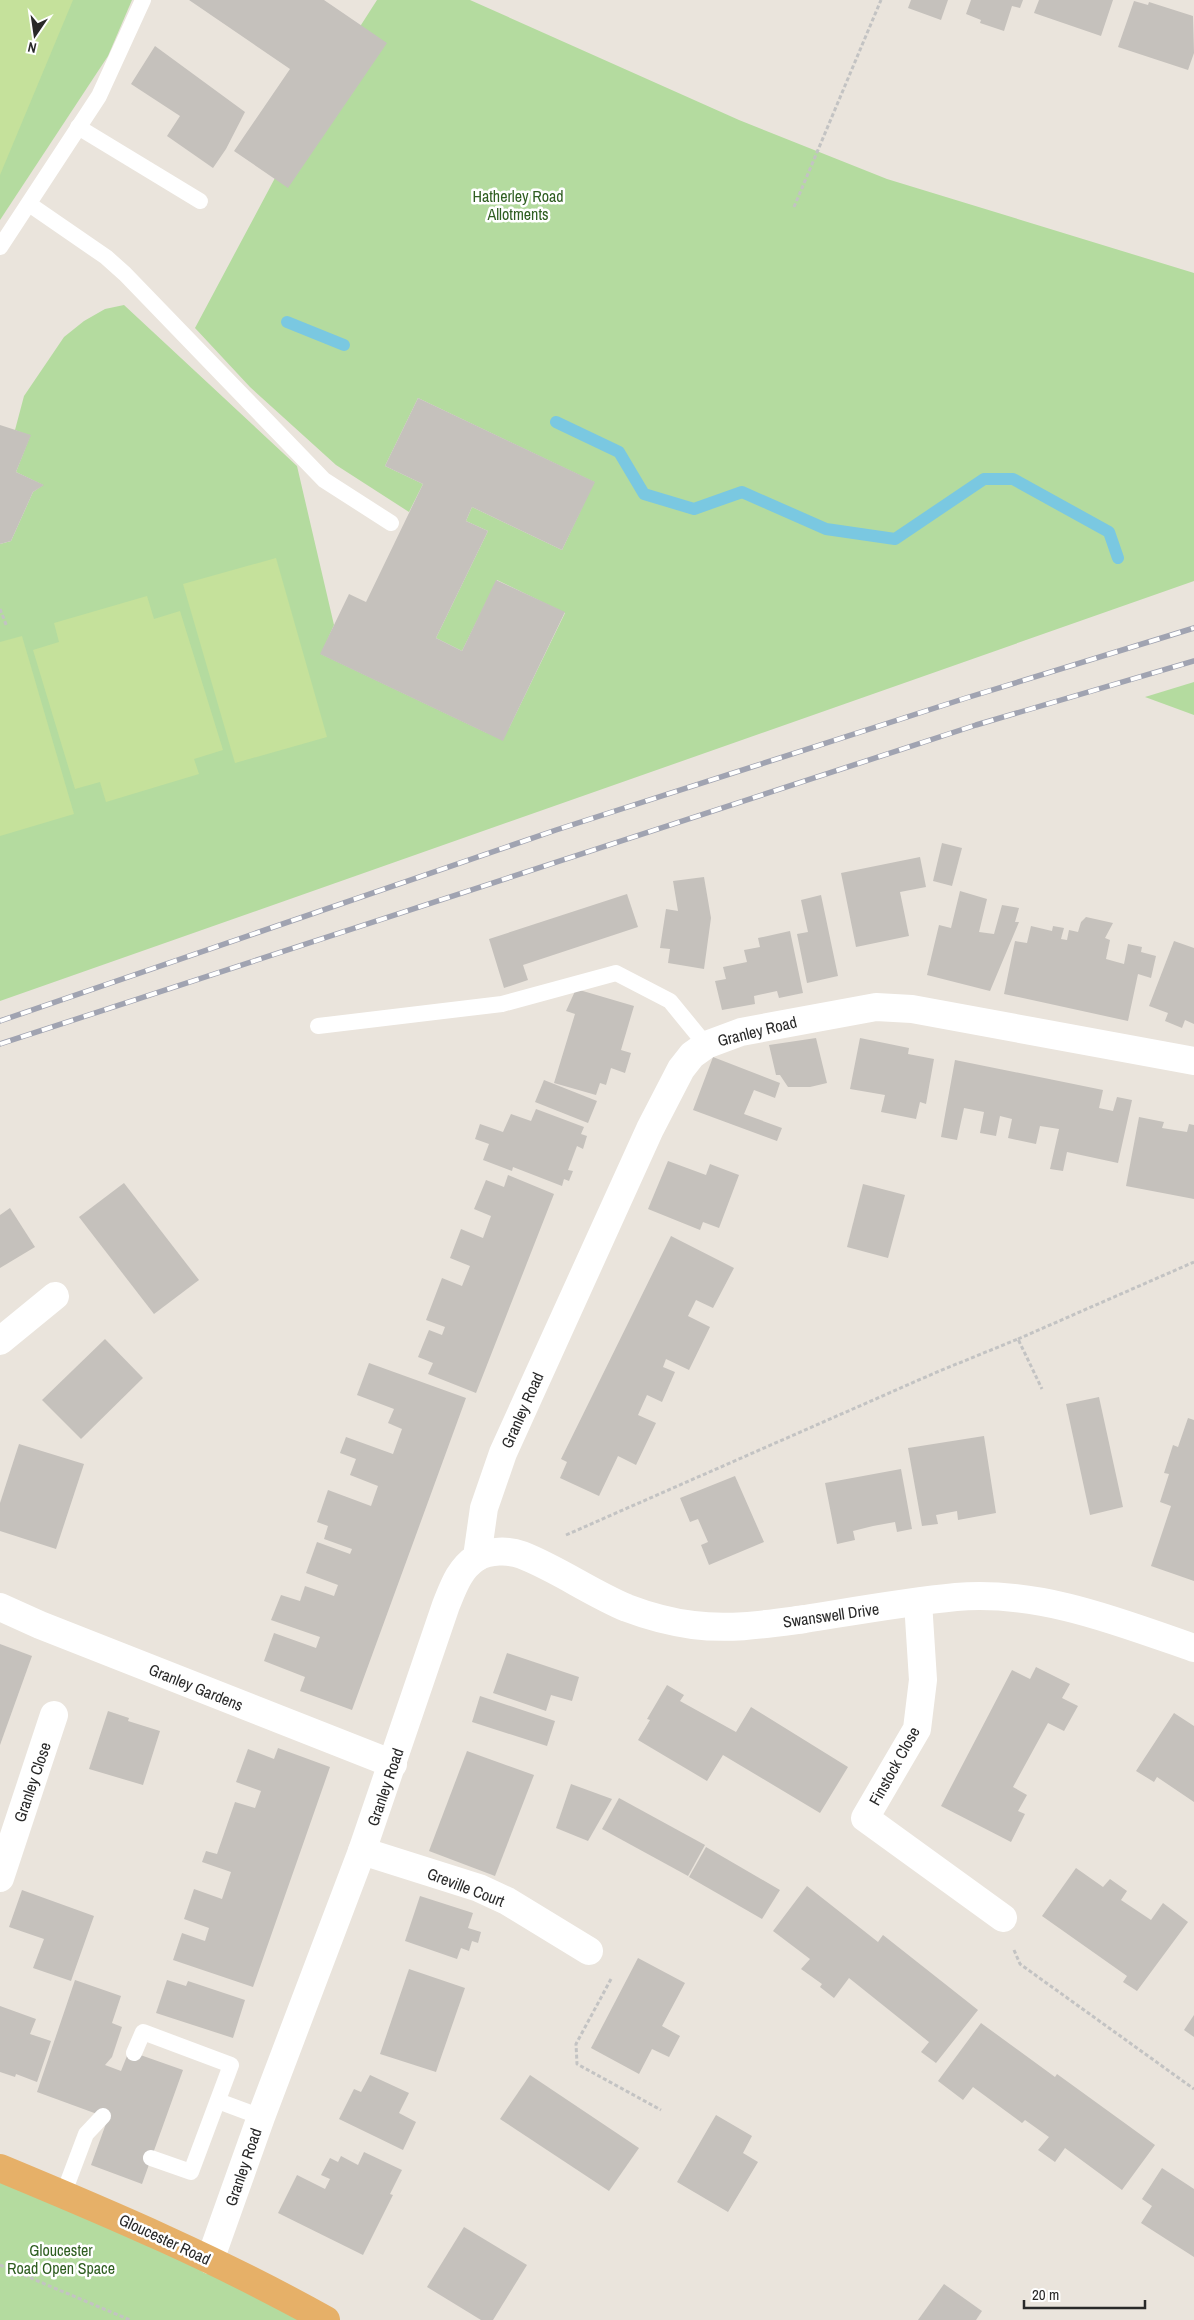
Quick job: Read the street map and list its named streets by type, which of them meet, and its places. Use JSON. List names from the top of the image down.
{
  "streets": {
    "highway": ["Gloucester Road"],
    "street": [
      "Granley Road",
      "Swanswell Drive",
      "Granley Gardens",
      "Finstock Close",
      "Granley Close",
      "Greville Court"
    ]
  },
  "crossings": [
    ["Granley Road", "Swanswell Drive"],
    ["Granley Road", "Granley Gardens"],
    ["Granley Road", "Greville Court"],
    ["Granley Road", "Gloucester Road"],
    ["Swanswell Drive", "Finstock Close"]
  ],
  "parks": ["Hatherley Road Allotments", "Gloucester Road Open Space"],
  "scale_bar": "20 m",
  "north": "bottom"
}
